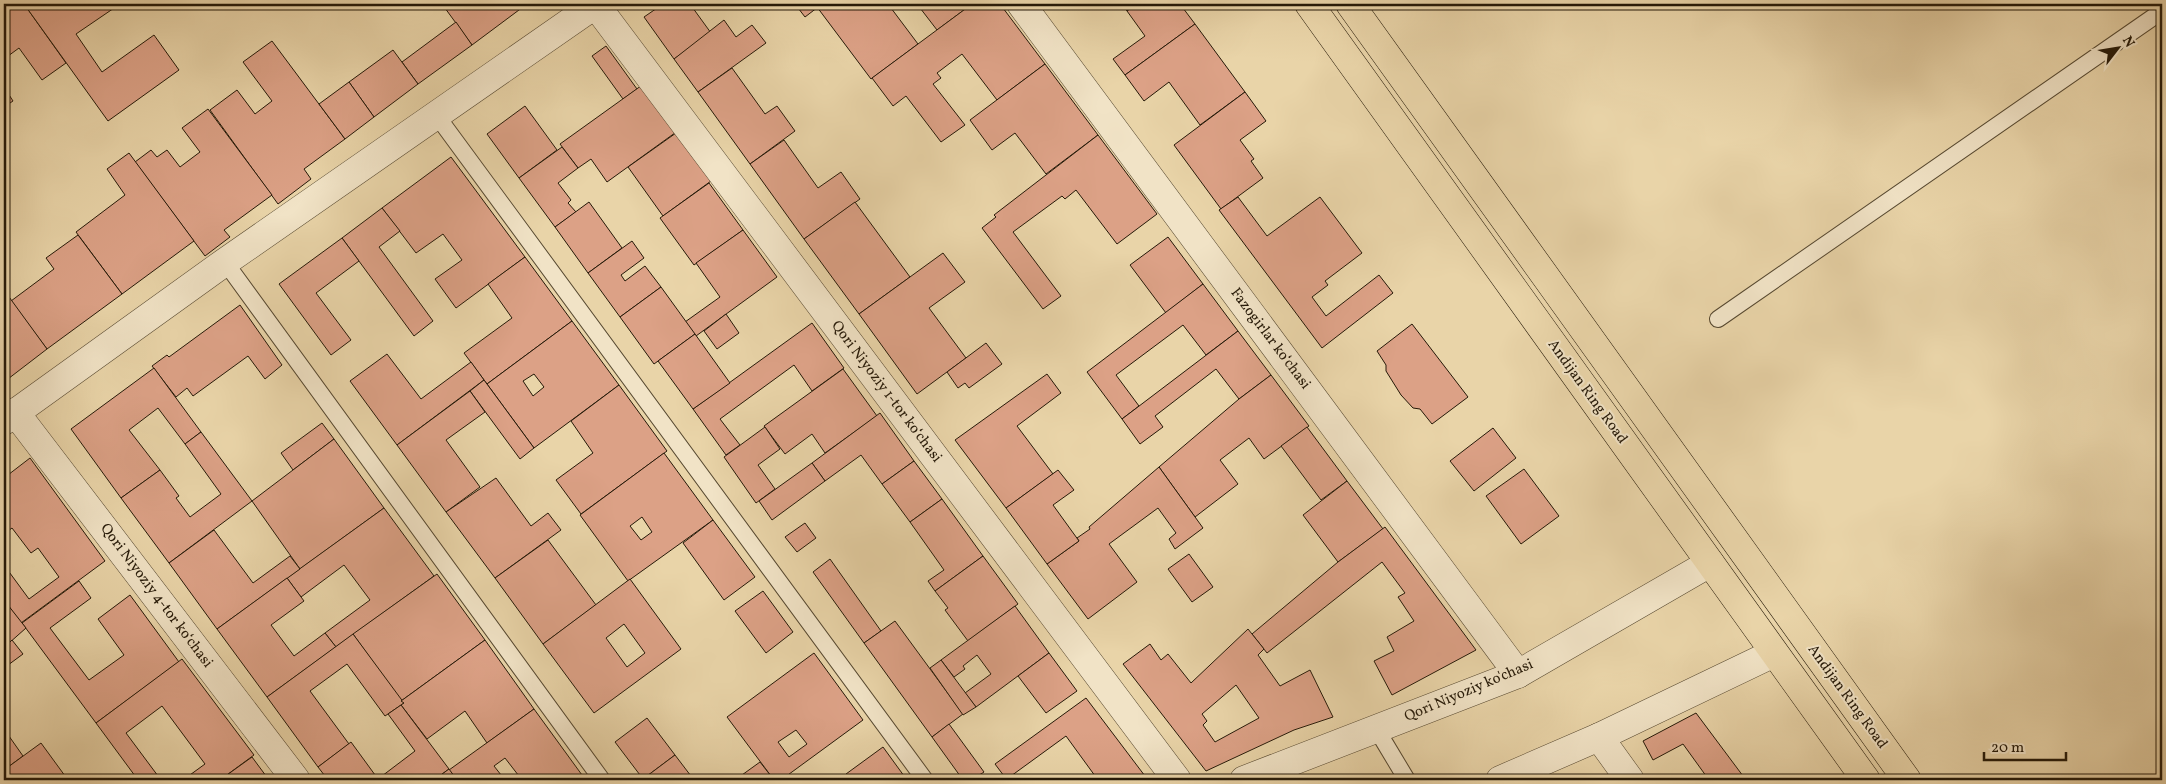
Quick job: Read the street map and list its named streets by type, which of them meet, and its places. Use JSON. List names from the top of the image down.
{
  "streets": {
    "highway": ["Andijan Ring Road"],
    "street": [
      "Fazogirlar koʻchasi",
      "Qori Niyoziy 1-tor koʻchasi",
      "Qori Niyoziy 4-tor koʻchasi",
      "Qori Niyoziy ko'chasi"
    ]
  },
  "crossings": [
    ["Fazogirlar koʻchasi", "Qori Niyoziy ko'chasi"],
    ["Andijan Ring Road", "Qori Niyoziy ko'chasi"]
  ],
  "scale_bar": "20 m",
  "north": "top right"
}
